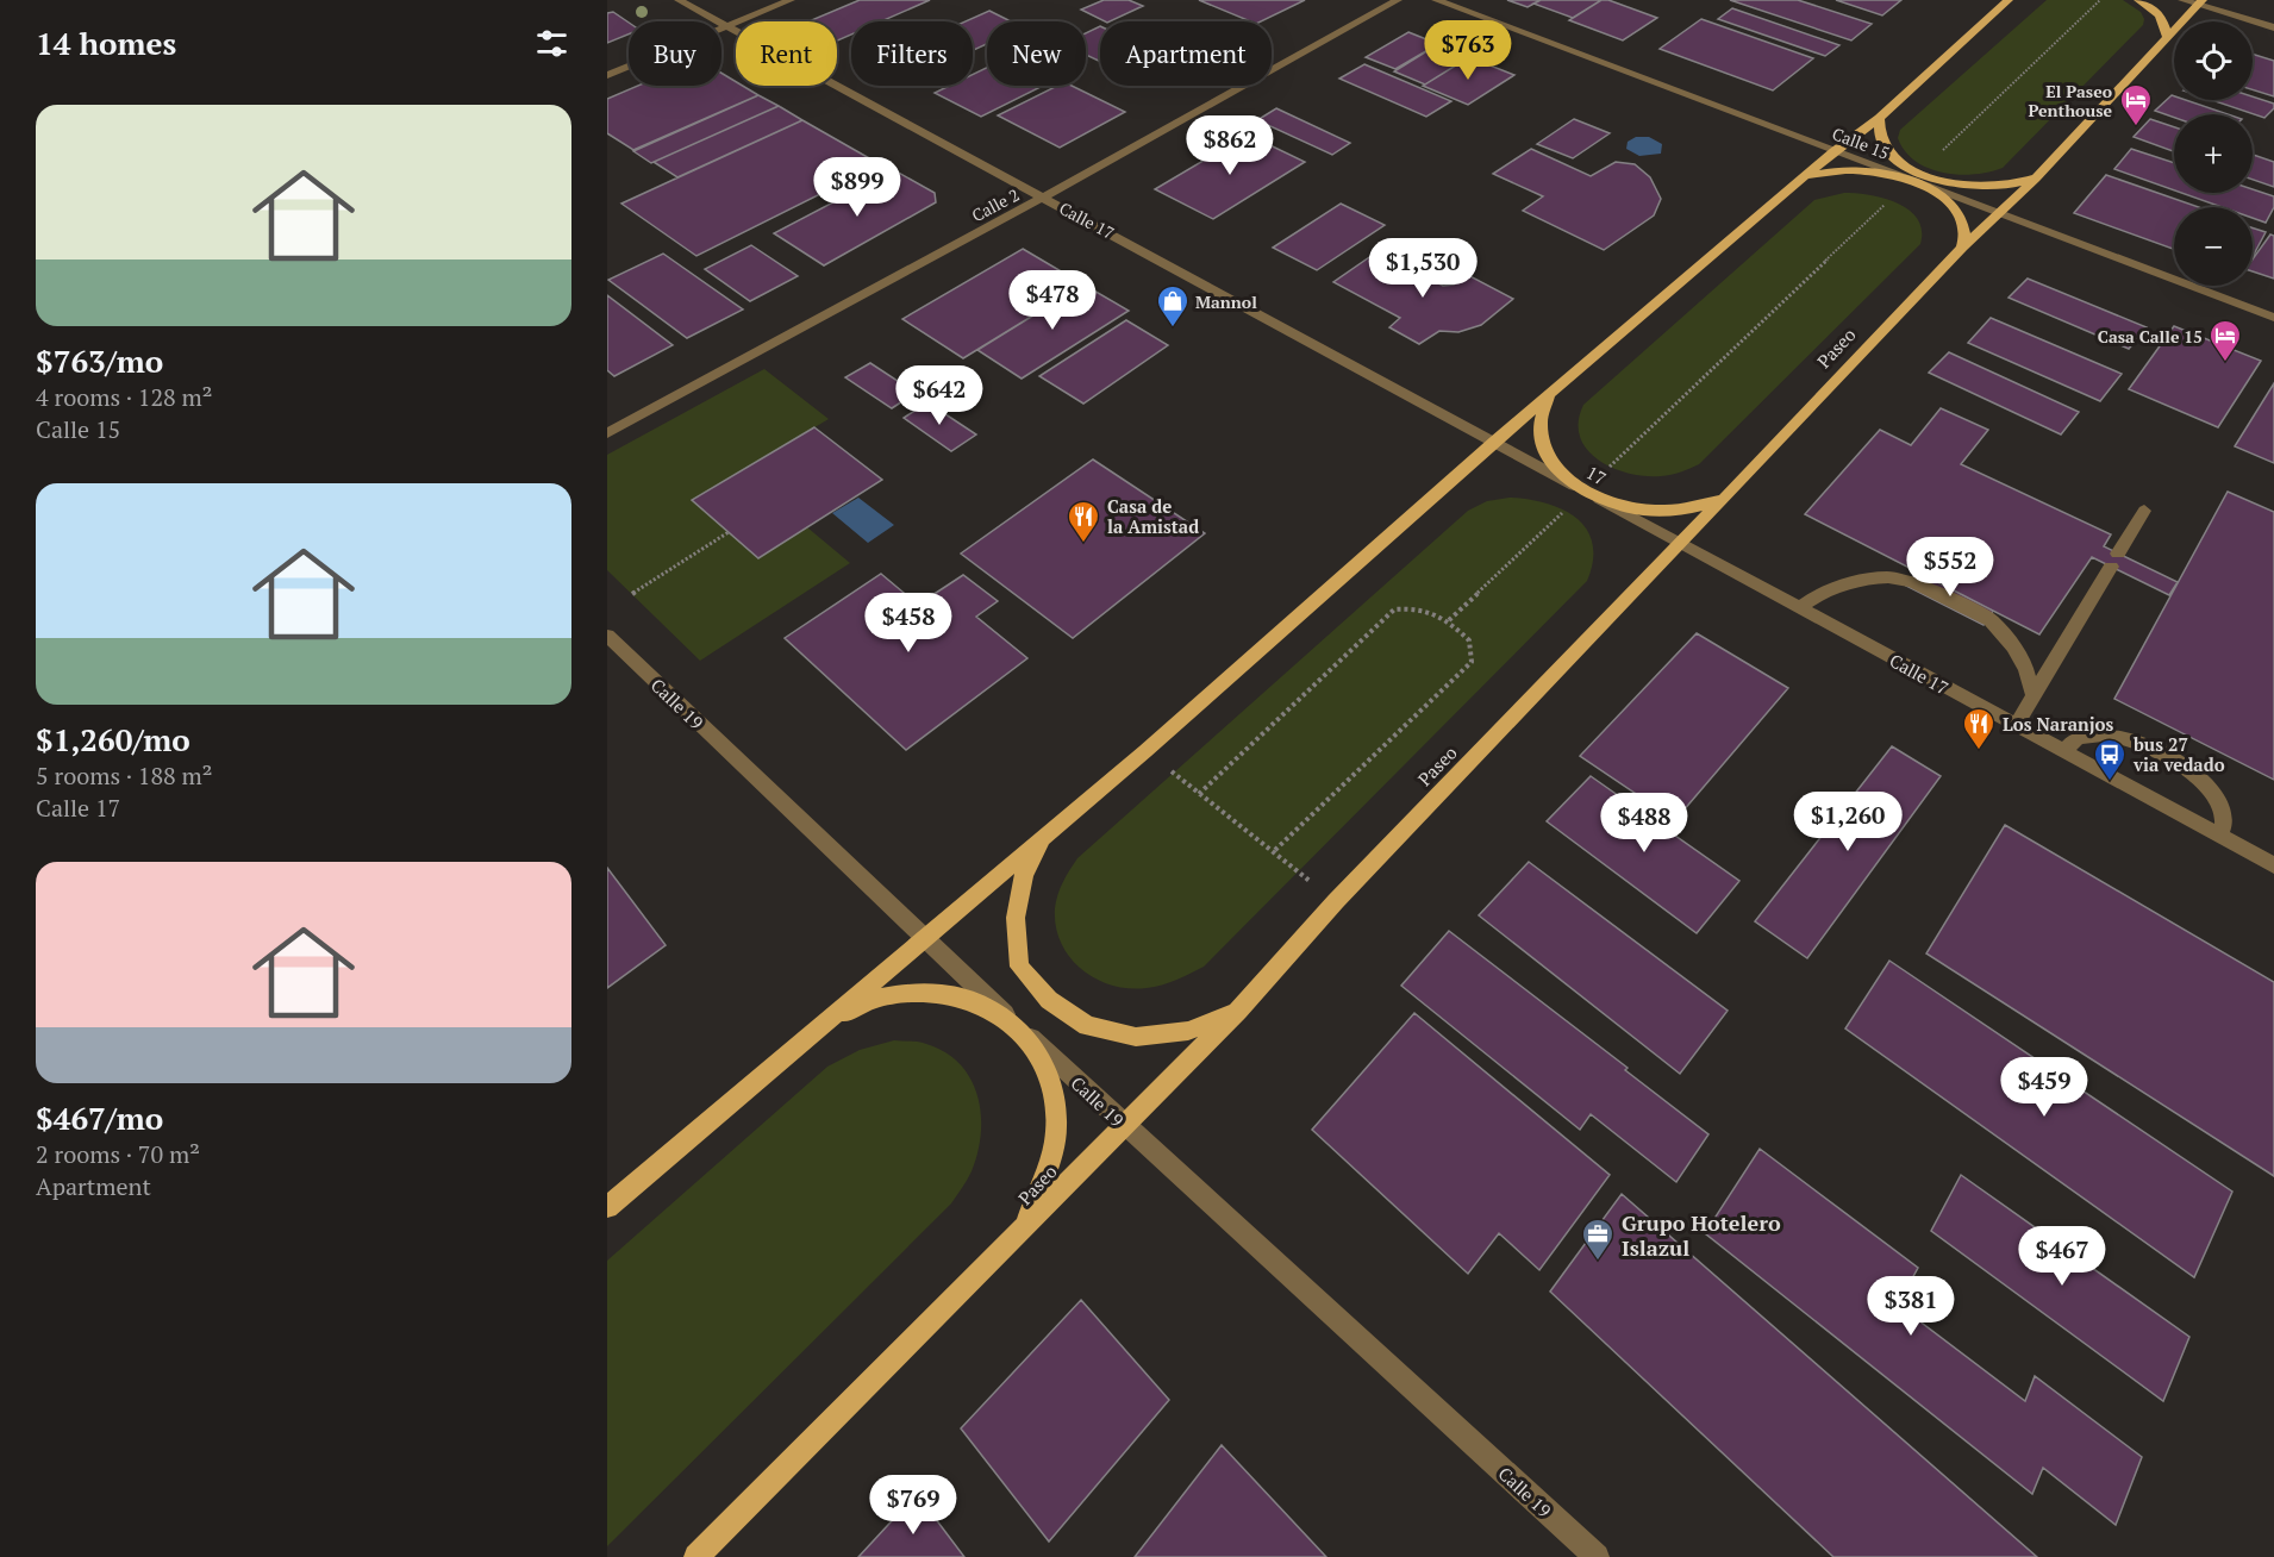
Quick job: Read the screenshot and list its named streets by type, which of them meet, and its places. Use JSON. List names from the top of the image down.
{
  "streets": {
    "main road": ["Paseo"],
    "street": [
      "Calle 15",
      "Calle 2",
      "Calle 17",
      "17",
      "Calle 19"
    ]
  },
  "crossings": [
    ["Calle 15", "Paseo"],
    ["Calle 2", "Calle 17"],
    ["Calle 17", "Paseo"],
    ["Calle 17", "17"],
    ["Paseo", "17"],
    ["Paseo", "Calle 19"]
  ],
  "places": {
    "hotel": ["El Paseo Penthouse", "Casa Calle 15"],
    "shop": ["Mannol"],
    "restaurant": ["Casa de la Amistad", "Los Naranjos"],
    "bus stop": ["bus 27 via vedado"],
    "office": ["Grupo Hotelero Islazul"]
  },
  "page": {
    "heading": "14 homes",
    "price": [
      "$763",
      "$862",
      "$899",
      "$1,530",
      "$478",
      "$642",
      "$552",
      "$458",
      "$1,260",
      "$488",
      "$459",
      "$467",
      "$381",
      "$769"
    ],
    "map_buttons": ["+", "−"],
    "chip": [
      "Buy",
      "Rent",
      "Filters",
      "New",
      "Apartment"
    ],
    "list": [
      {
        "name": "$763/mo",
        "note": "4 rooms · 128 m² · Calle 15"
      },
      {
        "name": "$1,260/mo",
        "note": "5 rooms · 188 m² · Calle 17"
      },
      {
        "name": "$467/mo",
        "note": "2 rooms · 70 m² · Apartment"
      }
    ]
  }
}
